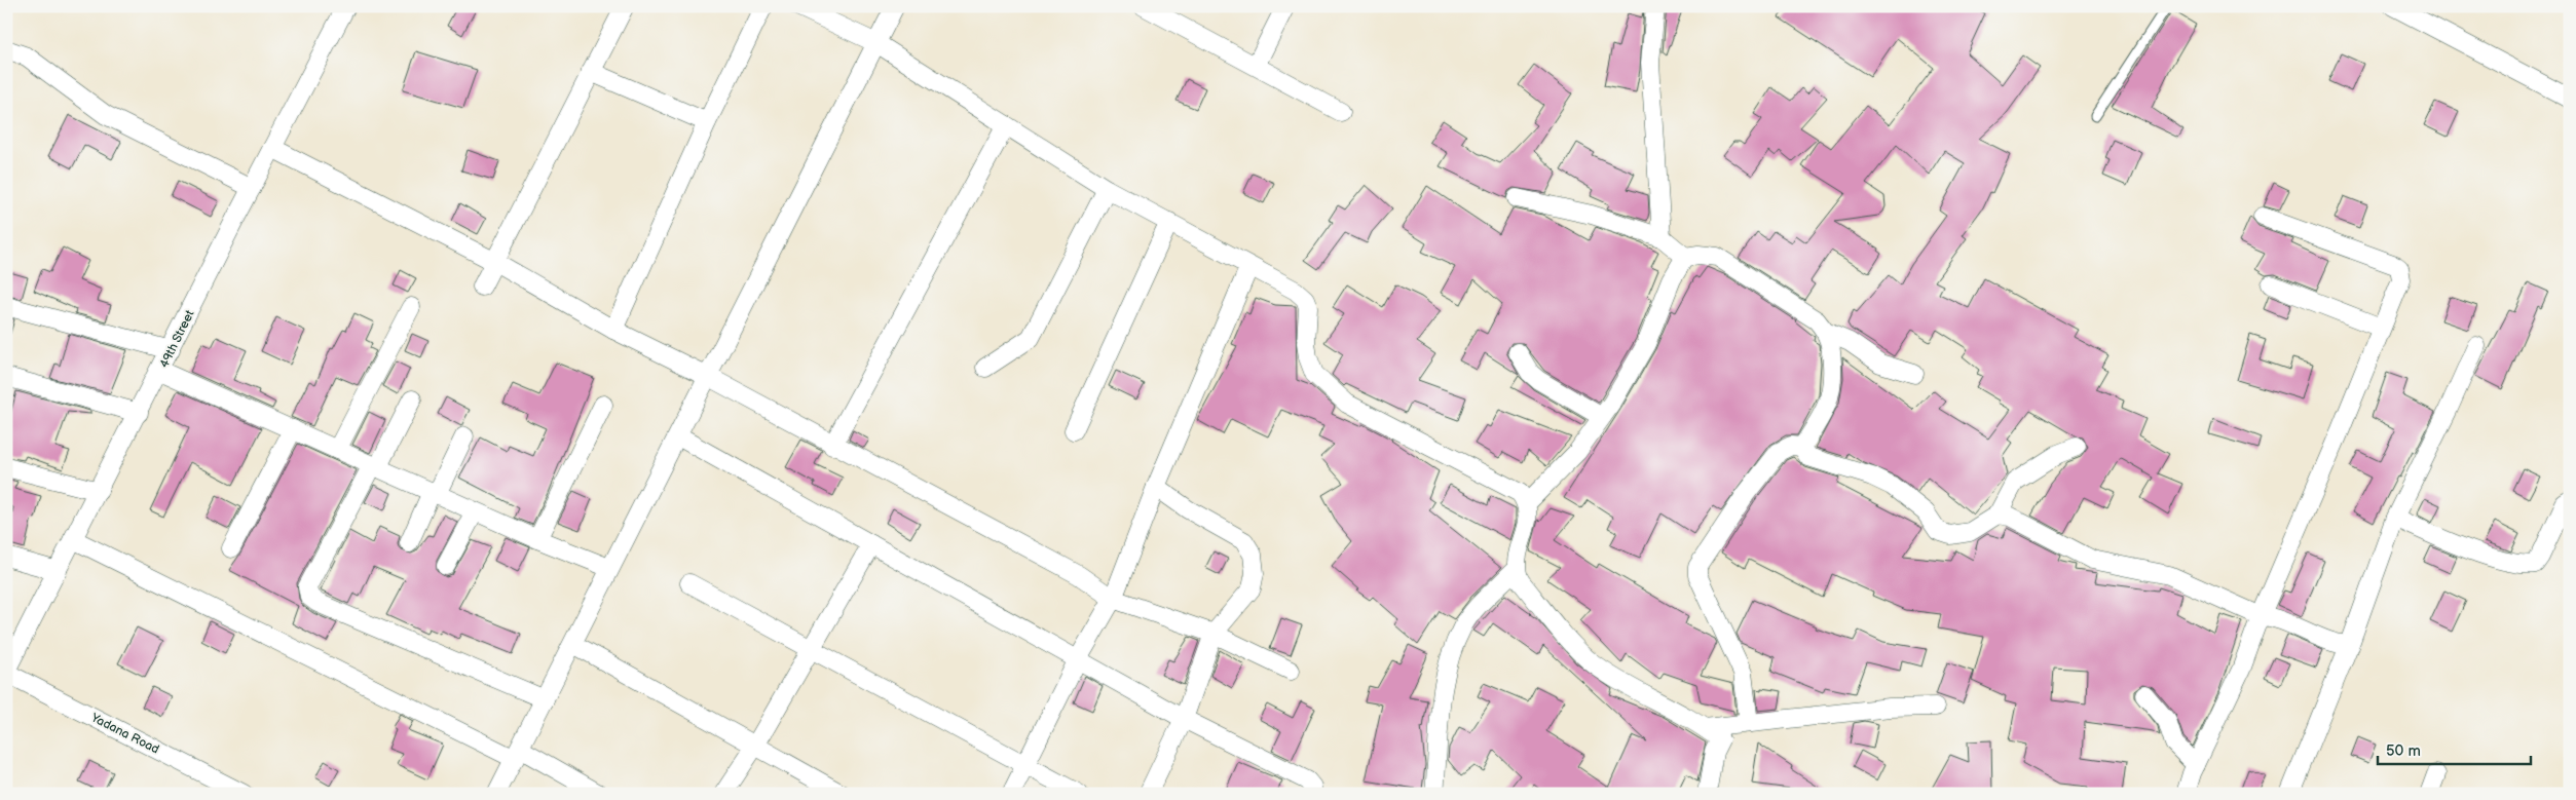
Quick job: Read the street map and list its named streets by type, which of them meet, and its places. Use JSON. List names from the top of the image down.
{
  "streets": {
    "street": ["49th Street", "Yadana Road"]
  },
  "crossings": [
    ["49th Street", "Yadana Road"]
  ],
  "scale_bar": "50 m"
}
